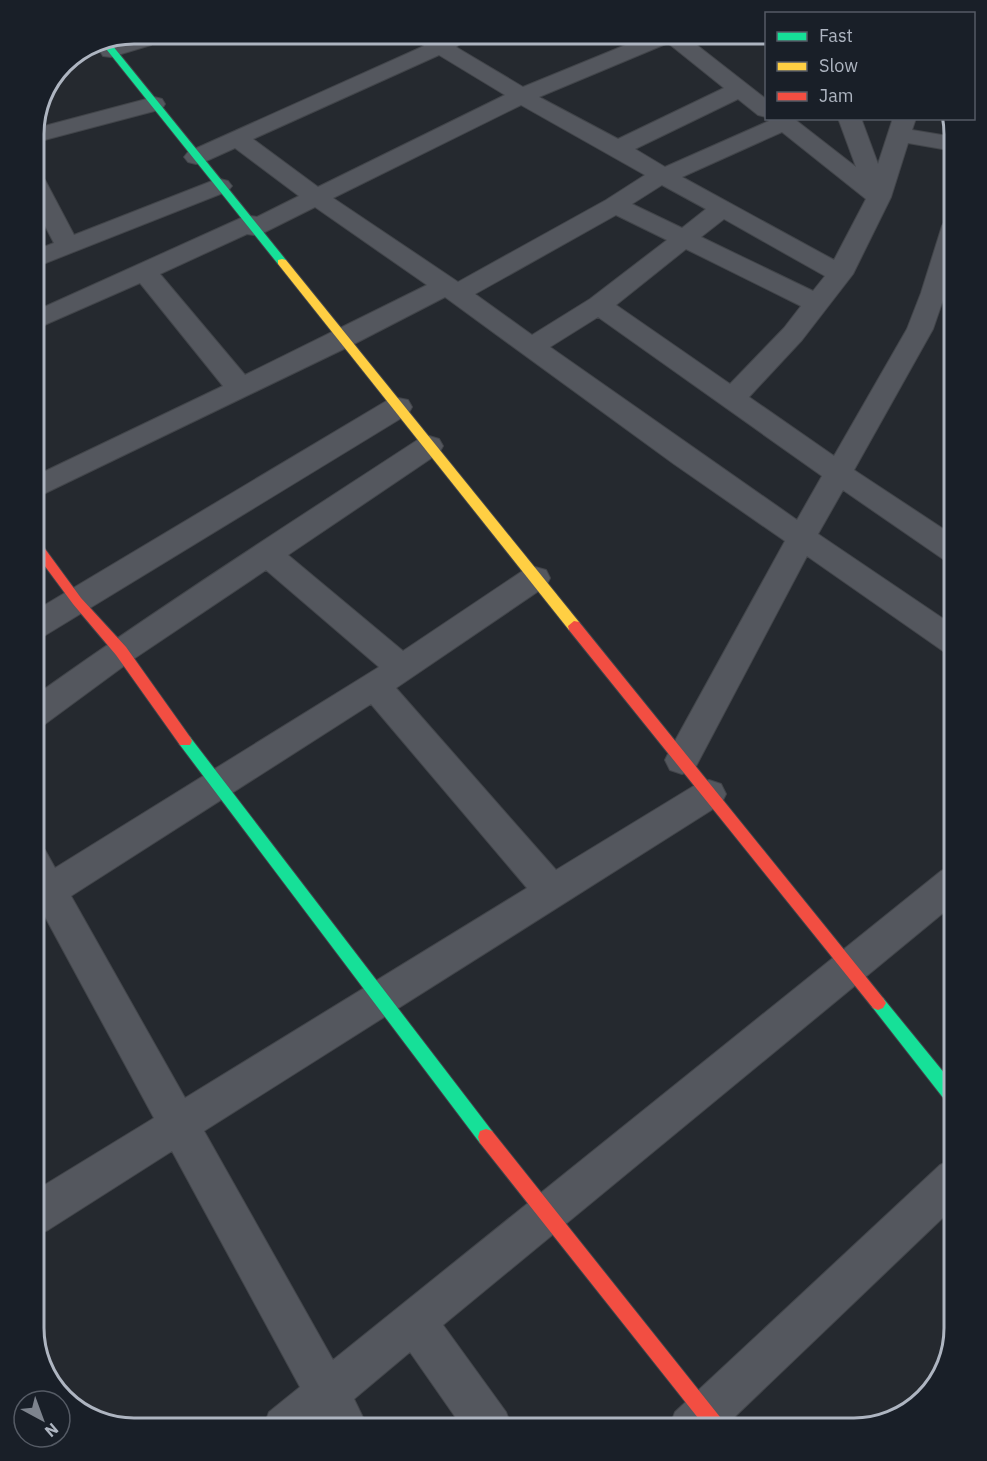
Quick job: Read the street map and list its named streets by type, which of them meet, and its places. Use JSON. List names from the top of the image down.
{
  "legend": ["Fast", "Slow", "Jam"],
  "north": "bottom right"
}
